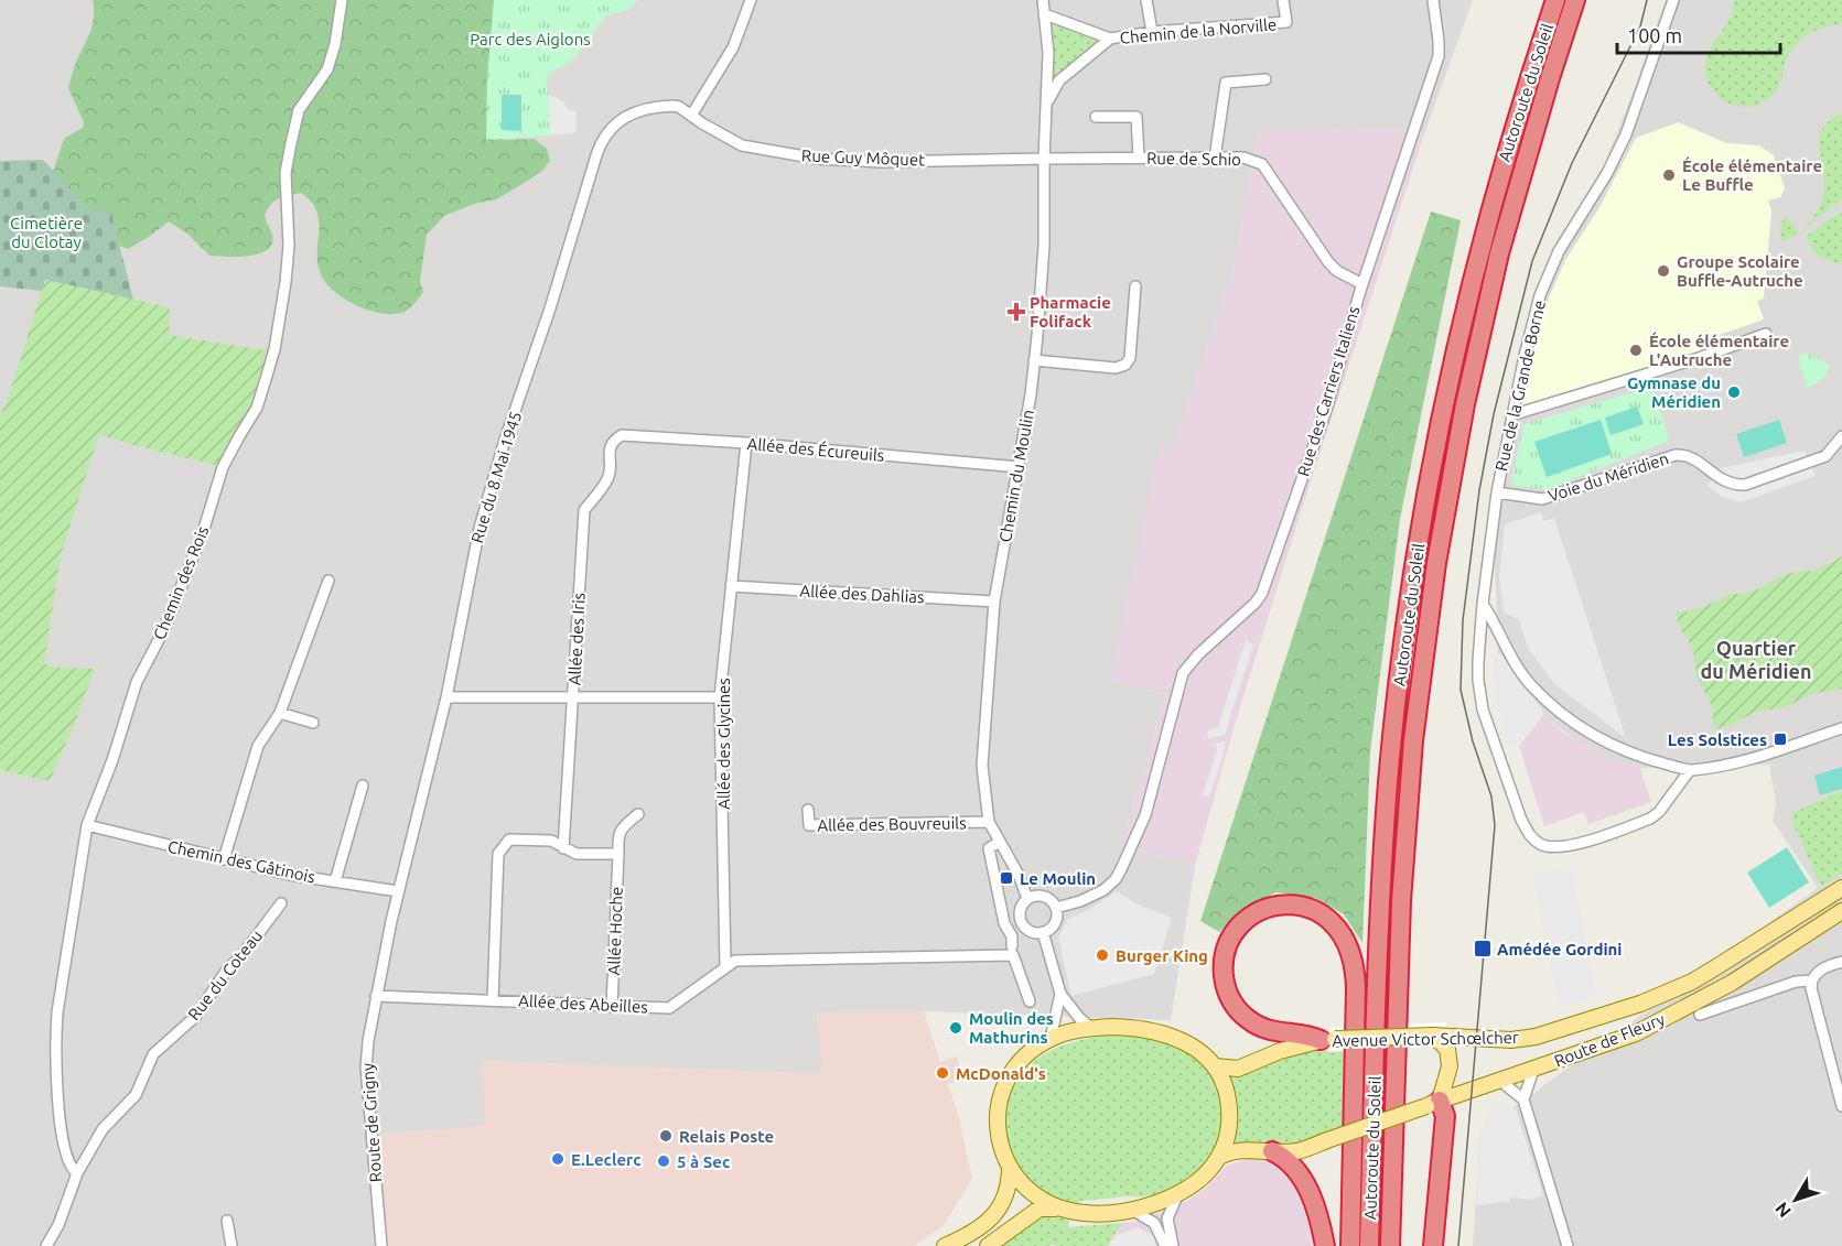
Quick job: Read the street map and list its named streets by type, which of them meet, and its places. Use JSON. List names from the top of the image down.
{
  "streets": {
    "highway": ["Autoroute du Soleil"],
    "main road": ["Avenue Victor Schœlcher", "Route de Fleury"],
    "street": [
      "Chemin de la Norville",
      "Rue Guy Môquet",
      "Rue de Schio",
      "Rue de la Grande Borne",
      "Rue des Carriers Italiens",
      "Allée des Écureuils",
      "Chemin du Moulin",
      "Rue du 8 Mai 1945",
      "Voie du Méridien",
      "Chemin des Rois",
      "Allée des Dahlias",
      "Allée des Iris",
      "Allée des Glycines",
      "Allée des Bouvreuils",
      "Chemin des Gâtinois",
      "Allée Hoche",
      "Rue du Coteau",
      "Allée des Abeilles",
      "Route de Grigny"
    ]
  },
  "crossings": [
    ["Chemin de la Norville", "Chemin du Moulin"],
    ["Rue Guy Môquet", "Rue de Schio"],
    ["Rue Guy Môquet", "Chemin du Moulin"],
    ["Rue Guy Môquet", "Rue du 8 Mai 1945"],
    ["Rue de Schio", "Rue des Carriers Italiens"],
    ["Rue de Schio", "Chemin du Moulin"],
    ["Rue de la Grande Borne", "Voie du Méridien"],
    ["Allée des Écureuils", "Chemin du Moulin"],
    ["Allée des Écureuils", "Allée des Iris"],
    ["Allée des Écureuils", "Allée des Glycines"],
    ["Chemin du Moulin", "Allée des Dahlias"],
    ["Chemin du Moulin", "Allée des Bouvreuils"],
    ["Rue du 8 Mai 1945", "Chemin des Gâtinois"],
    ["Rue du 8 Mai 1945", "Route de Grigny"],
    ["Chemin des Rois", "Chemin des Gâtinois"],
    ["Chemin des Rois", "Rue du Coteau"],
    ["Allée des Dahlias", "Allée des Glycines"],
    ["Allée des Glycines", "Allée des Abeilles"],
    ["Allée Hoche", "Allée des Abeilles"],
    ["Allée des Abeilles", "Route de Grigny"]
  ],
  "districts": ["Quartier du Méridien"],
  "parks": ["Parc des Aiglons", "Cimetière du Clotay"],
  "places": {
    "other": [
      "École élémentaire Le Buffle",
      "Groupe Scolaire Buffle-Autruche",
      "École élémentaire L'Autruche",
      "Gymnase du Méridien",
      "Burger King",
      "Moulin des Mathurins",
      "McDonald's",
      "Relais Poste",
      "E.Leclerc",
      "5 à Sec"
    ],
    "health": ["Pharmacie Folifack"],
    "transit": ["Les Solstices", "Le Moulin", "Amédée Gordini"]
  },
  "scale_bar": "100 m",
  "north": "bottom left"
}
